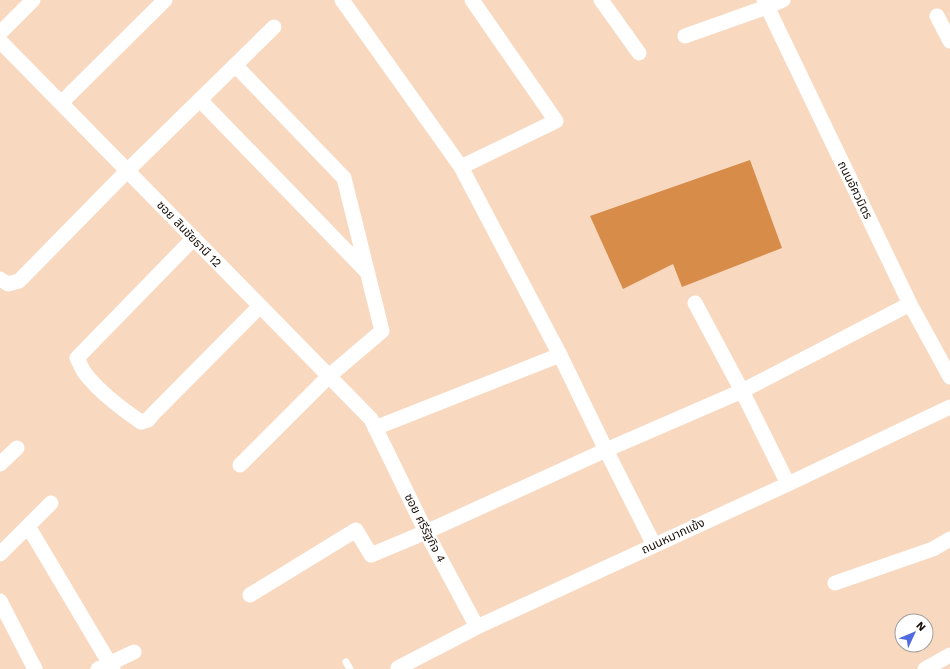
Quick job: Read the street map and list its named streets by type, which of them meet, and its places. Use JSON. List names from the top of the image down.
{
  "streets": {
    "street": [
      "ถนนอัศวมิตร",
      "ซอย สินชัยธานี 12",
      "ซอย ศรีรัฐกิจ 4",
      "ถนนหมากแข้ง"
    ]
  },
  "crossings": [
    ["ซอย สินชัยธานี 12", "ซอย ศรีรัฐกิจ 4"],
    ["ซอย ศรีรัฐกิจ 4", "ถนนหมากแข้ง"]
  ],
  "north": "top right"
}
